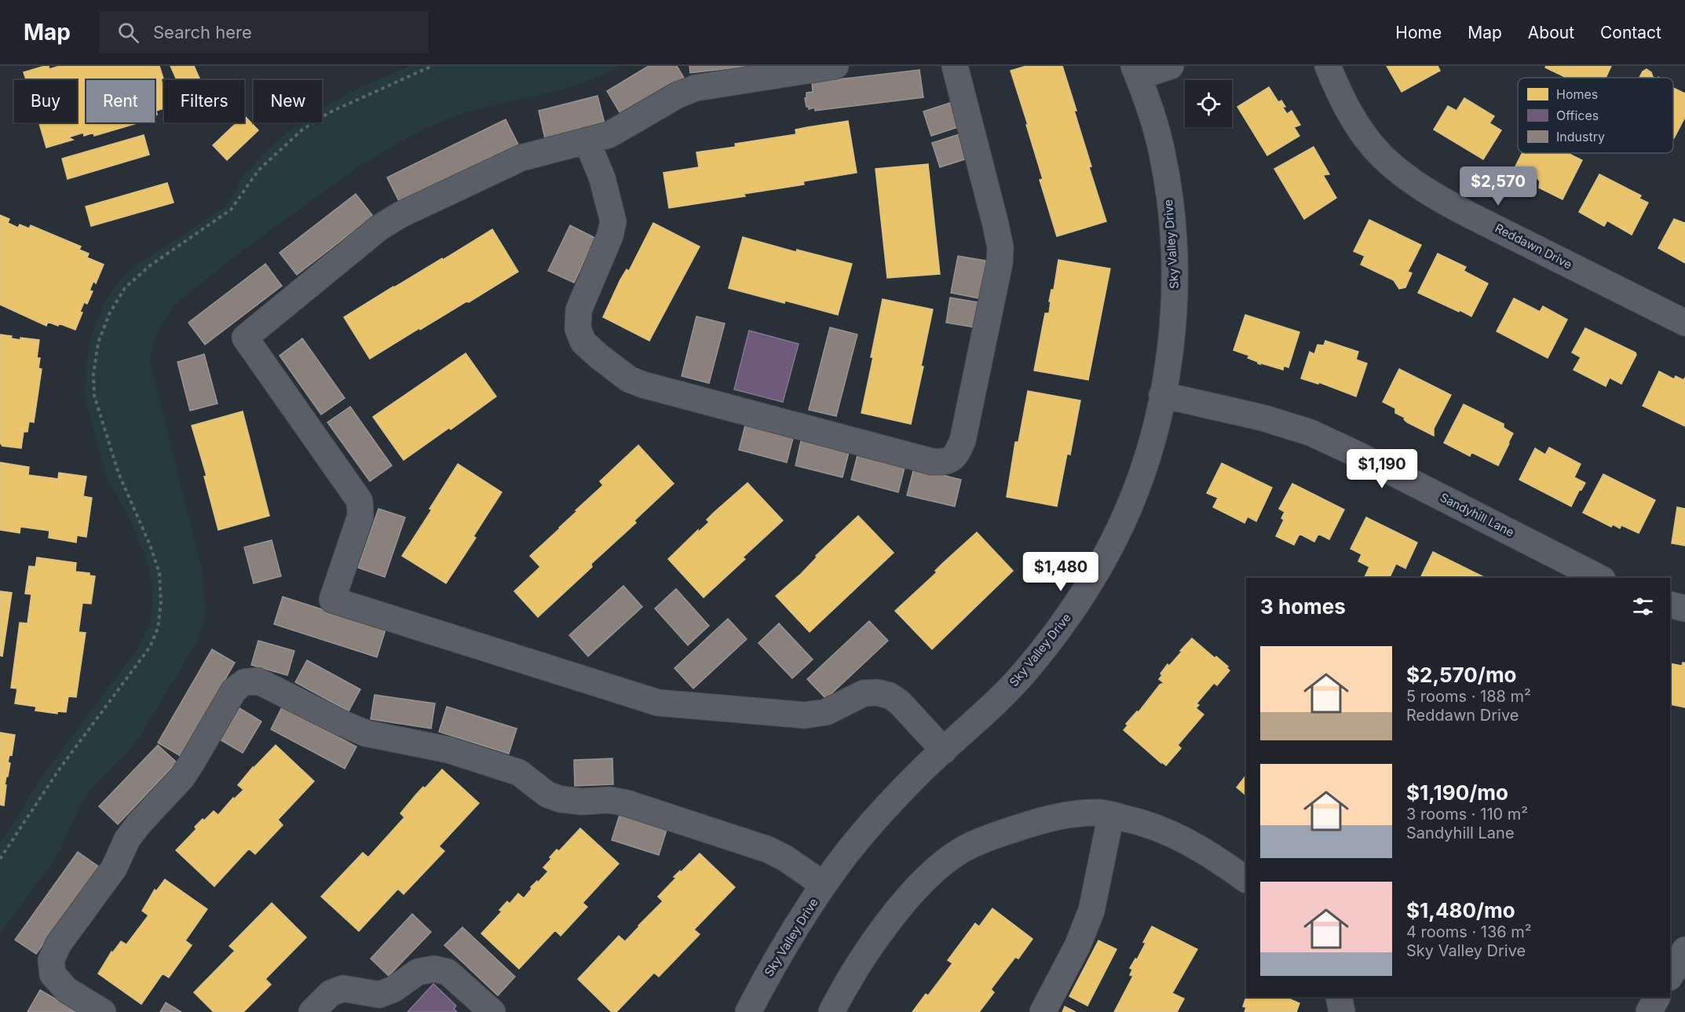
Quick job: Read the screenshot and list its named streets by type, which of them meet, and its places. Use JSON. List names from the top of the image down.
{
  "streets": {
    "street": ["Sky Valley Drive", "Reddawn Drive", "Sandyhill Lane"]
  },
  "crossings": [
    ["Sky Valley Drive", "Sandyhill Lane"]
  ],
  "legend": ["Homes", "Offices", "Industry"],
  "page": {
    "header": "Map",
    "search": "Search here",
    "nav": [
      "Home",
      "Map",
      "About",
      "Contact"
    ],
    "chip": [
      "Buy",
      "Rent",
      "Filters",
      "New"
    ],
    "price": ["$2,570", "$1,190", "$1,480"],
    "heading": "3 homes",
    "list": [
      {
        "name": "$2,570/mo",
        "note": "5 rooms · 188 m² · Reddawn Drive"
      },
      {
        "name": "$1,190/mo",
        "note": "3 rooms · 110 m² · Sandyhill Lane"
      },
      {
        "name": "$1,480/mo",
        "note": "4 rooms · 136 m² · Sky Valley Drive"
      }
    ]
  }
}
